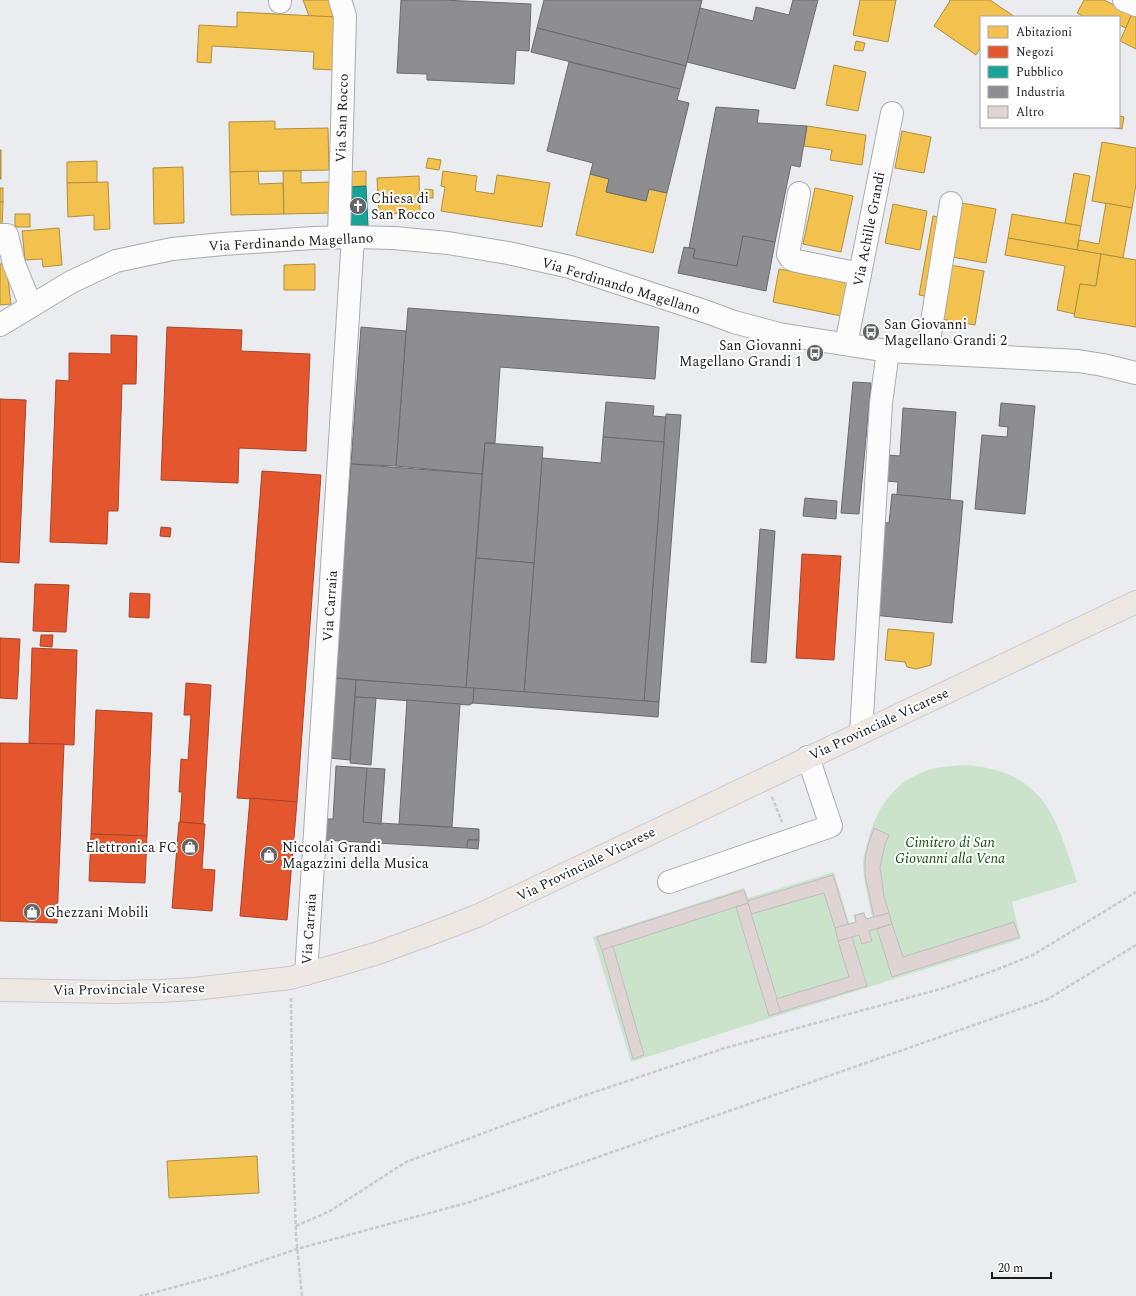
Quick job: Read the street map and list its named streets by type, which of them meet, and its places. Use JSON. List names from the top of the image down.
{
  "streets": {
    "main road": ["Via Provinciale Vicarese"],
    "street": [
      "Via San Rocco",
      "Via Achille Grandi",
      "Via Ferdinando Magellano",
      "Via Carraia"
    ]
  },
  "crossings": [
    ["Via San Rocco", "Via Ferdinando Magellano"],
    ["Via San Rocco", "Via Carraia"],
    ["Via Achille Grandi", "Via Ferdinando Magellano"],
    ["Via Ferdinando Magellano", "Via Carraia"],
    ["Via Carraia", "Via Provinciale Vicarese"]
  ],
  "parks": ["Cimitero di San Giovanni alla Vena"],
  "places": {
    "church": ["Chiesa di San Rocco"],
    "bus stop": ["San Giovanni Magellano Grandi 2", "San Giovanni Magellano Grandi 1"],
    "shop": ["Elettronica FC", "Niccolai Grandi Magazzini della Musica", "Ghezzani Mobili"]
  },
  "legend": [
    "Abitazioni",
    "Negozi",
    "Pubblico",
    "Industria",
    "Altro"
  ],
  "scale_bar": "20 m"
}
